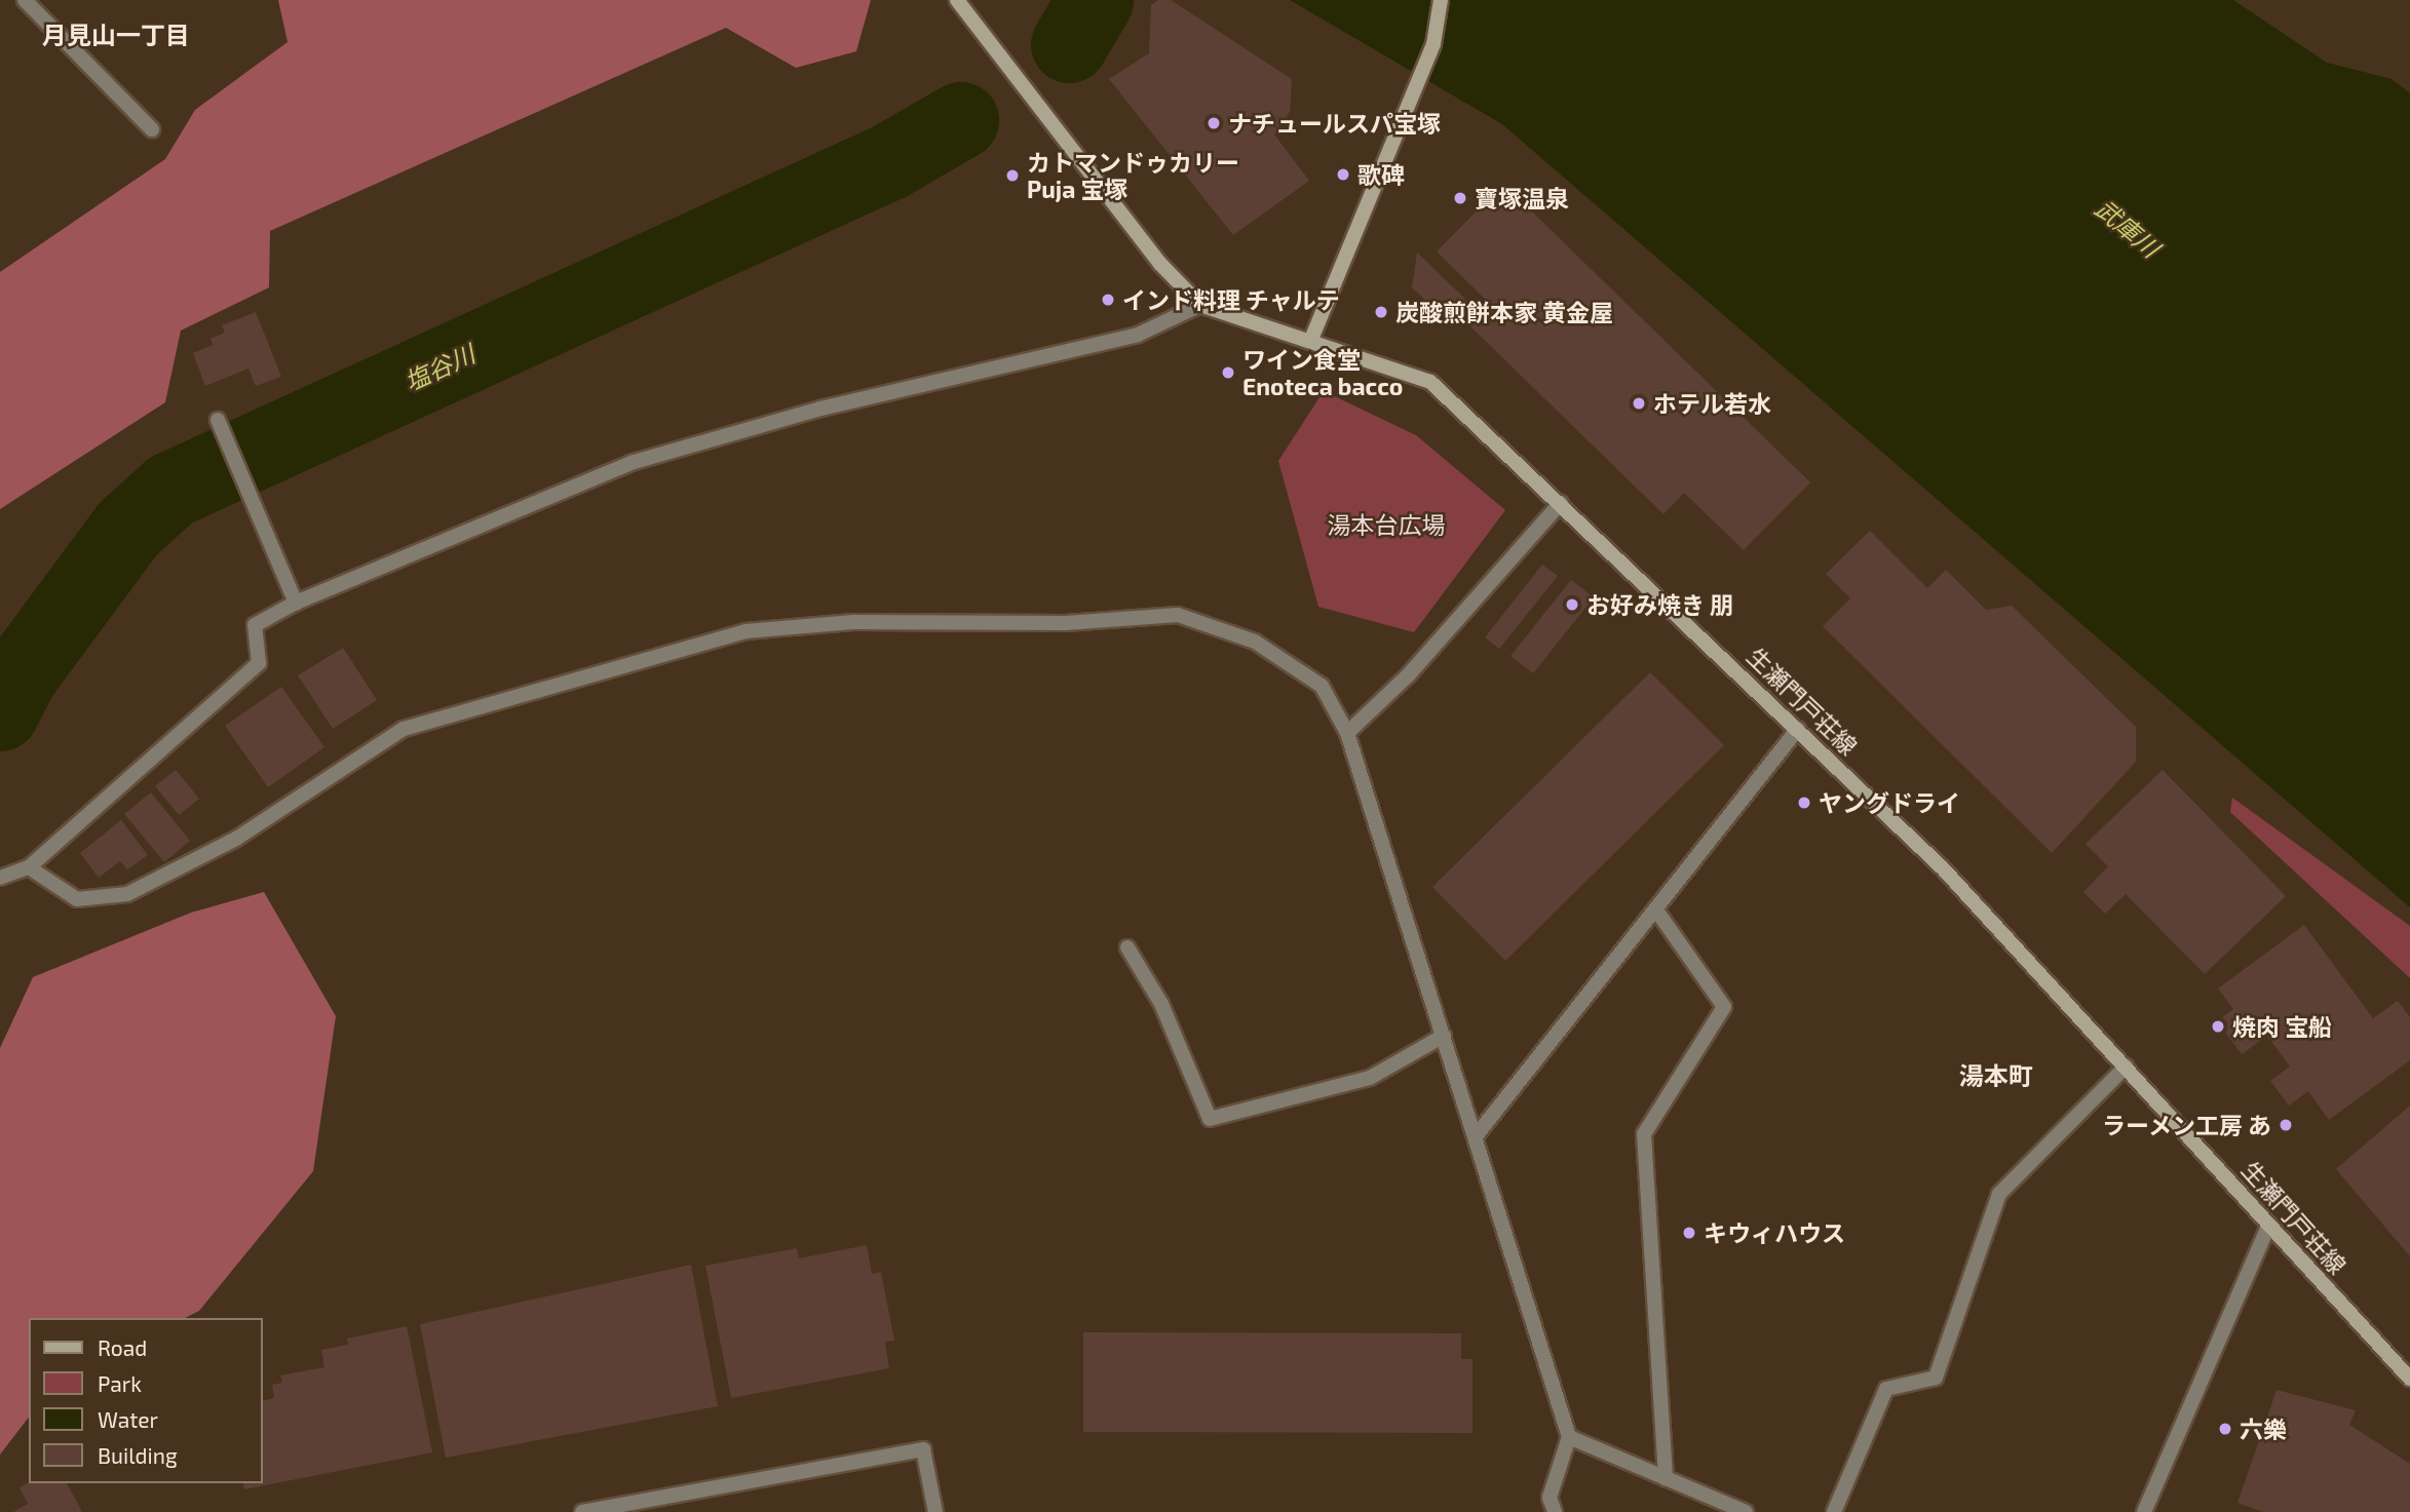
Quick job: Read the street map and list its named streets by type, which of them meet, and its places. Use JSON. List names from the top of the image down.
{
  "streets": {
    "main road": ["生瀬門戸荘線"]
  },
  "districts": ["月見山一丁目", "湯本町"],
  "water": ["武庫川", "塩谷川"],
  "parks": ["湯本台広場"],
  "places": [
    "ナチュールスパ宝塚",
    "歌碑",
    "カトマンドゥカリー Puja 宝塚",
    "寶塚温泉",
    "インド料理 チャルテ",
    "炭酸煎餅本家 黄金屋",
    "ワイン食堂 Enoteca bacco",
    "ホテル若水",
    "お好み焼き 朋",
    "ヤングドライ",
    "焼肉 宝船",
    "ラーメン工房 あ",
    "キウィハウス",
    "六樂"
  ],
  "legend": [
    "Road",
    "Park",
    "Water",
    "Building"
  ]
}
